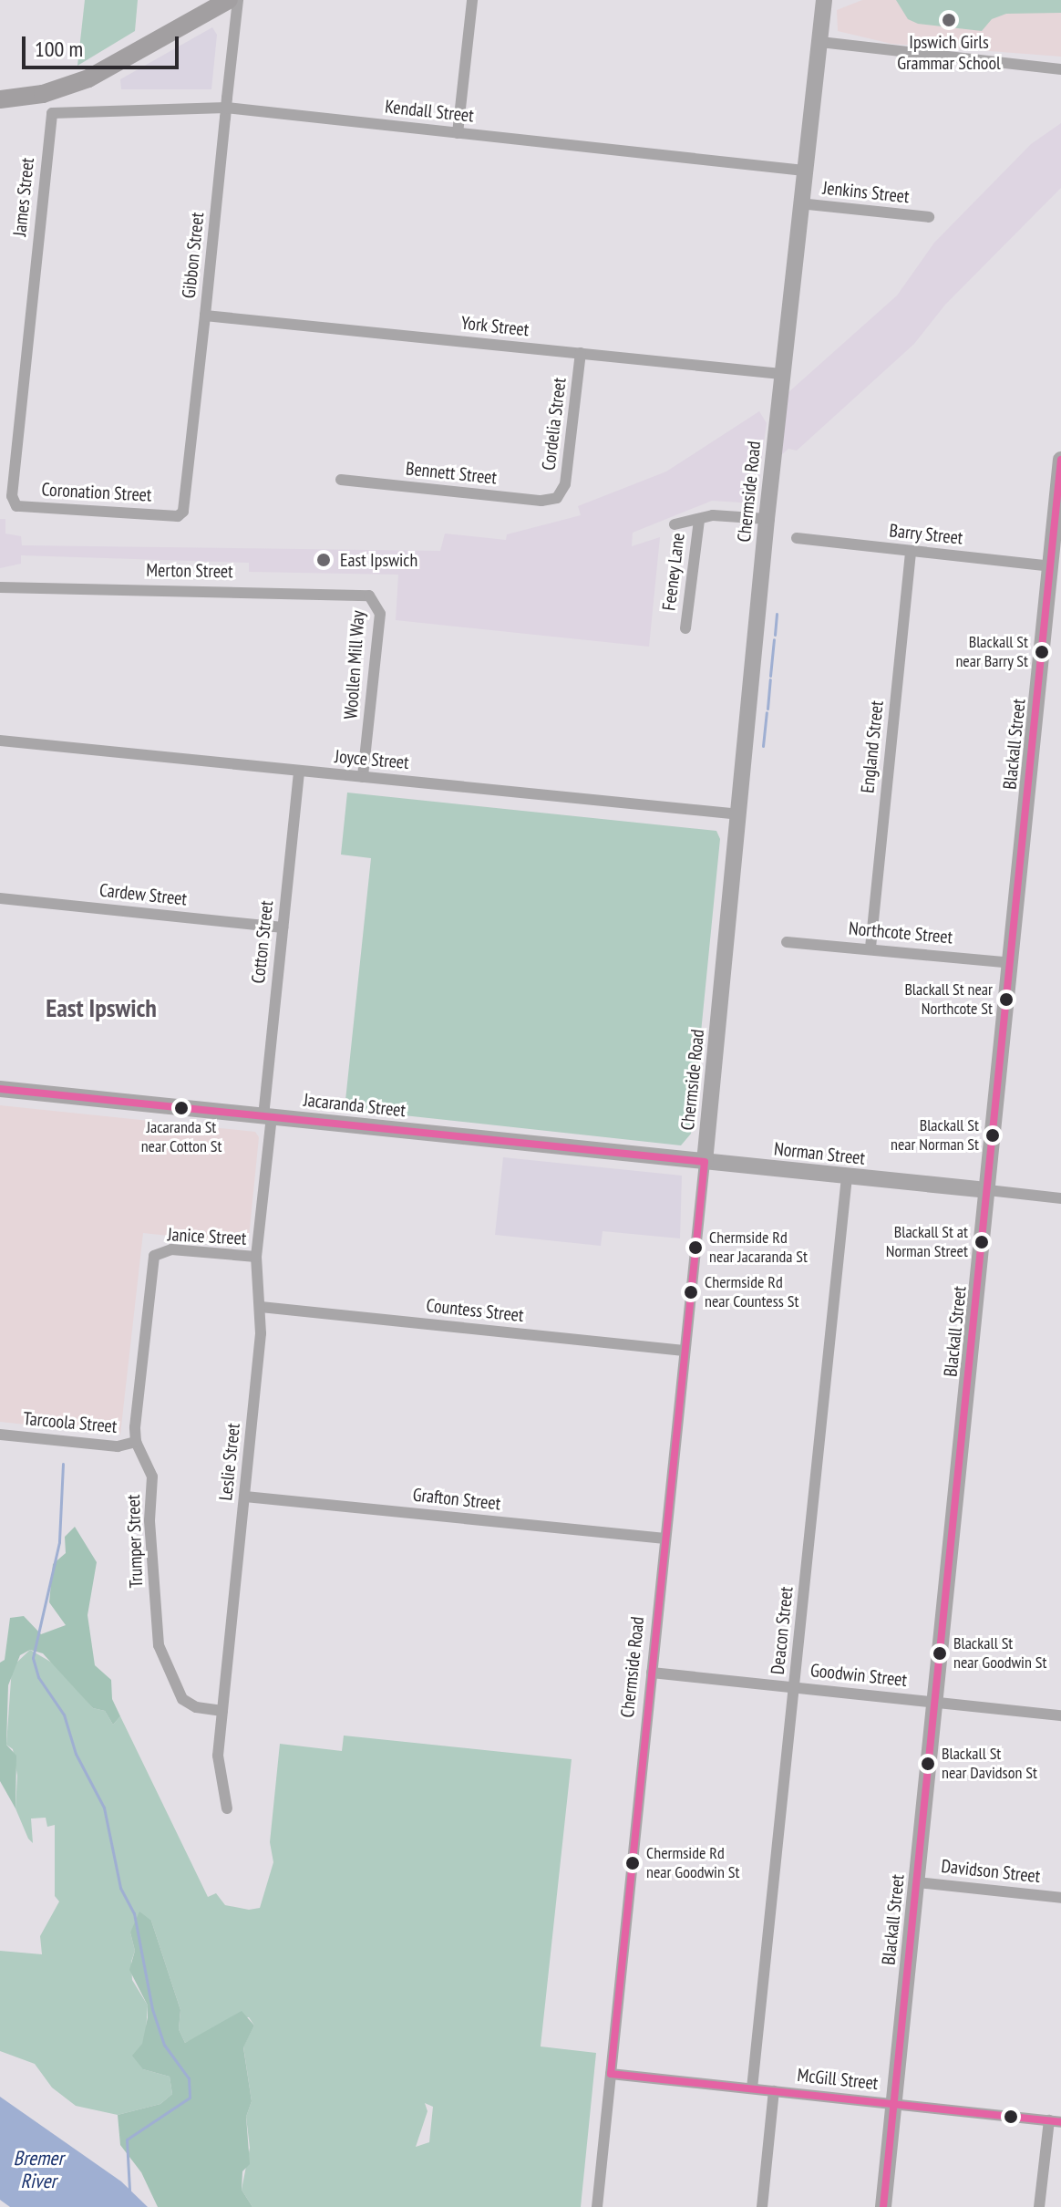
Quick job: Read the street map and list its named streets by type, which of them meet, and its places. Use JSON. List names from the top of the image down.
{
  "streets": {
    "street": [
      "Kendall Street",
      "Jenkins Street",
      "James Street",
      "Gibbon Street",
      "York Street",
      "Cordelia Street",
      "Bennett Street",
      "Chermside Road",
      "Coronation Street",
      "Barry Street",
      "Merton Street",
      "Feeney Lane",
      "Woollen Mill Way",
      "Blackall Street",
      "England Street",
      "Joyce Street",
      "Cardew Street",
      "Northcote Street",
      "Cotton Street",
      "Jacaranda Street",
      "Norman Street",
      "Janice Street",
      "Countess Street",
      "Tarcoola Street",
      "Leslie Street",
      "Grafton Street",
      "Trumper Street",
      "Deacon Street",
      "Goodwin Street",
      "Davidson Street",
      "McGill Street"
    ]
  },
  "crossings": [
    ["Kendall Street", "James Street"],
    ["Kendall Street", "Gibbon Street"],
    ["Kendall Street", "Chermside Road"],
    ["Jenkins Street", "Chermside Road"],
    ["James Street", "Coronation Street"],
    ["Gibbon Street", "York Street"],
    ["Gibbon Street", "Coronation Street"],
    ["York Street", "Cordelia Street"],
    ["York Street", "Chermside Road"],
    ["Cordelia Street", "Bennett Street"],
    ["Chermside Road", "Joyce Street"],
    ["Chermside Road", "Jacaranda Street"],
    ["Chermside Road", "Norman Street"],
    ["Chermside Road", "Countess Street"],
    ["Chermside Road", "Grafton Street"],
    ["Chermside Road", "Goodwin Street"],
    ["Chermside Road", "McGill Street"],
    ["Barry Street", "Blackall Street"],
    ["Barry Street", "England Street"],
    ["Merton Street", "Woollen Mill Way"],
    ["Woollen Mill Way", "Joyce Street"],
    ["Blackall Street", "Northcote Street"],
    ["Blackall Street", "Norman Street"],
    ["Blackall Street", "Goodwin Street"],
    ["Blackall Street", "Davidson Street"],
    ["Blackall Street", "McGill Street"],
    ["England Street", "Northcote Street"],
    ["Joyce Street", "Cotton Street"],
    ["Cardew Street", "Cotton Street"],
    ["Cotton Street", "Jacaranda Street"],
    ["Cotton Street", "Leslie Street"],
    ["Jacaranda Street", "Norman Street"],
    ["Jacaranda Street", "Leslie Street"],
    ["Norman Street", "Deacon Street"],
    ["Janice Street", "Tarcoola Street"],
    ["Janice Street", "Leslie Street"],
    ["Janice Street", "Trumper Street"],
    ["Countess Street", "Leslie Street"],
    ["Tarcoola Street", "Trumper Street"],
    ["Leslie Street", "Grafton Street"],
    ["Leslie Street", "Trumper Street"],
    ["Deacon Street", "Goodwin Street"],
    ["Deacon Street", "McGill Street"]
  ],
  "districts": ["East Ipswich"],
  "water": ["Bremer River"],
  "places": [
    "Ipswich Girls Grammar School",
    "East Ipswich",
    "Blackall St near Barry St",
    "Blackall St near Northcote St",
    "Jacaranda St near Cotton St",
    "Blackall St near Norman St",
    "Blackall St at Norman Street",
    "Chermside Rd near Jacaranda St",
    "Chermside Rd near Countess St",
    "Blackall St near Goodwin St",
    "Blackall St near Davidson St",
    "Chermside Rd near Goodwin St"
  ],
  "scale_bar": "100 m"
}
